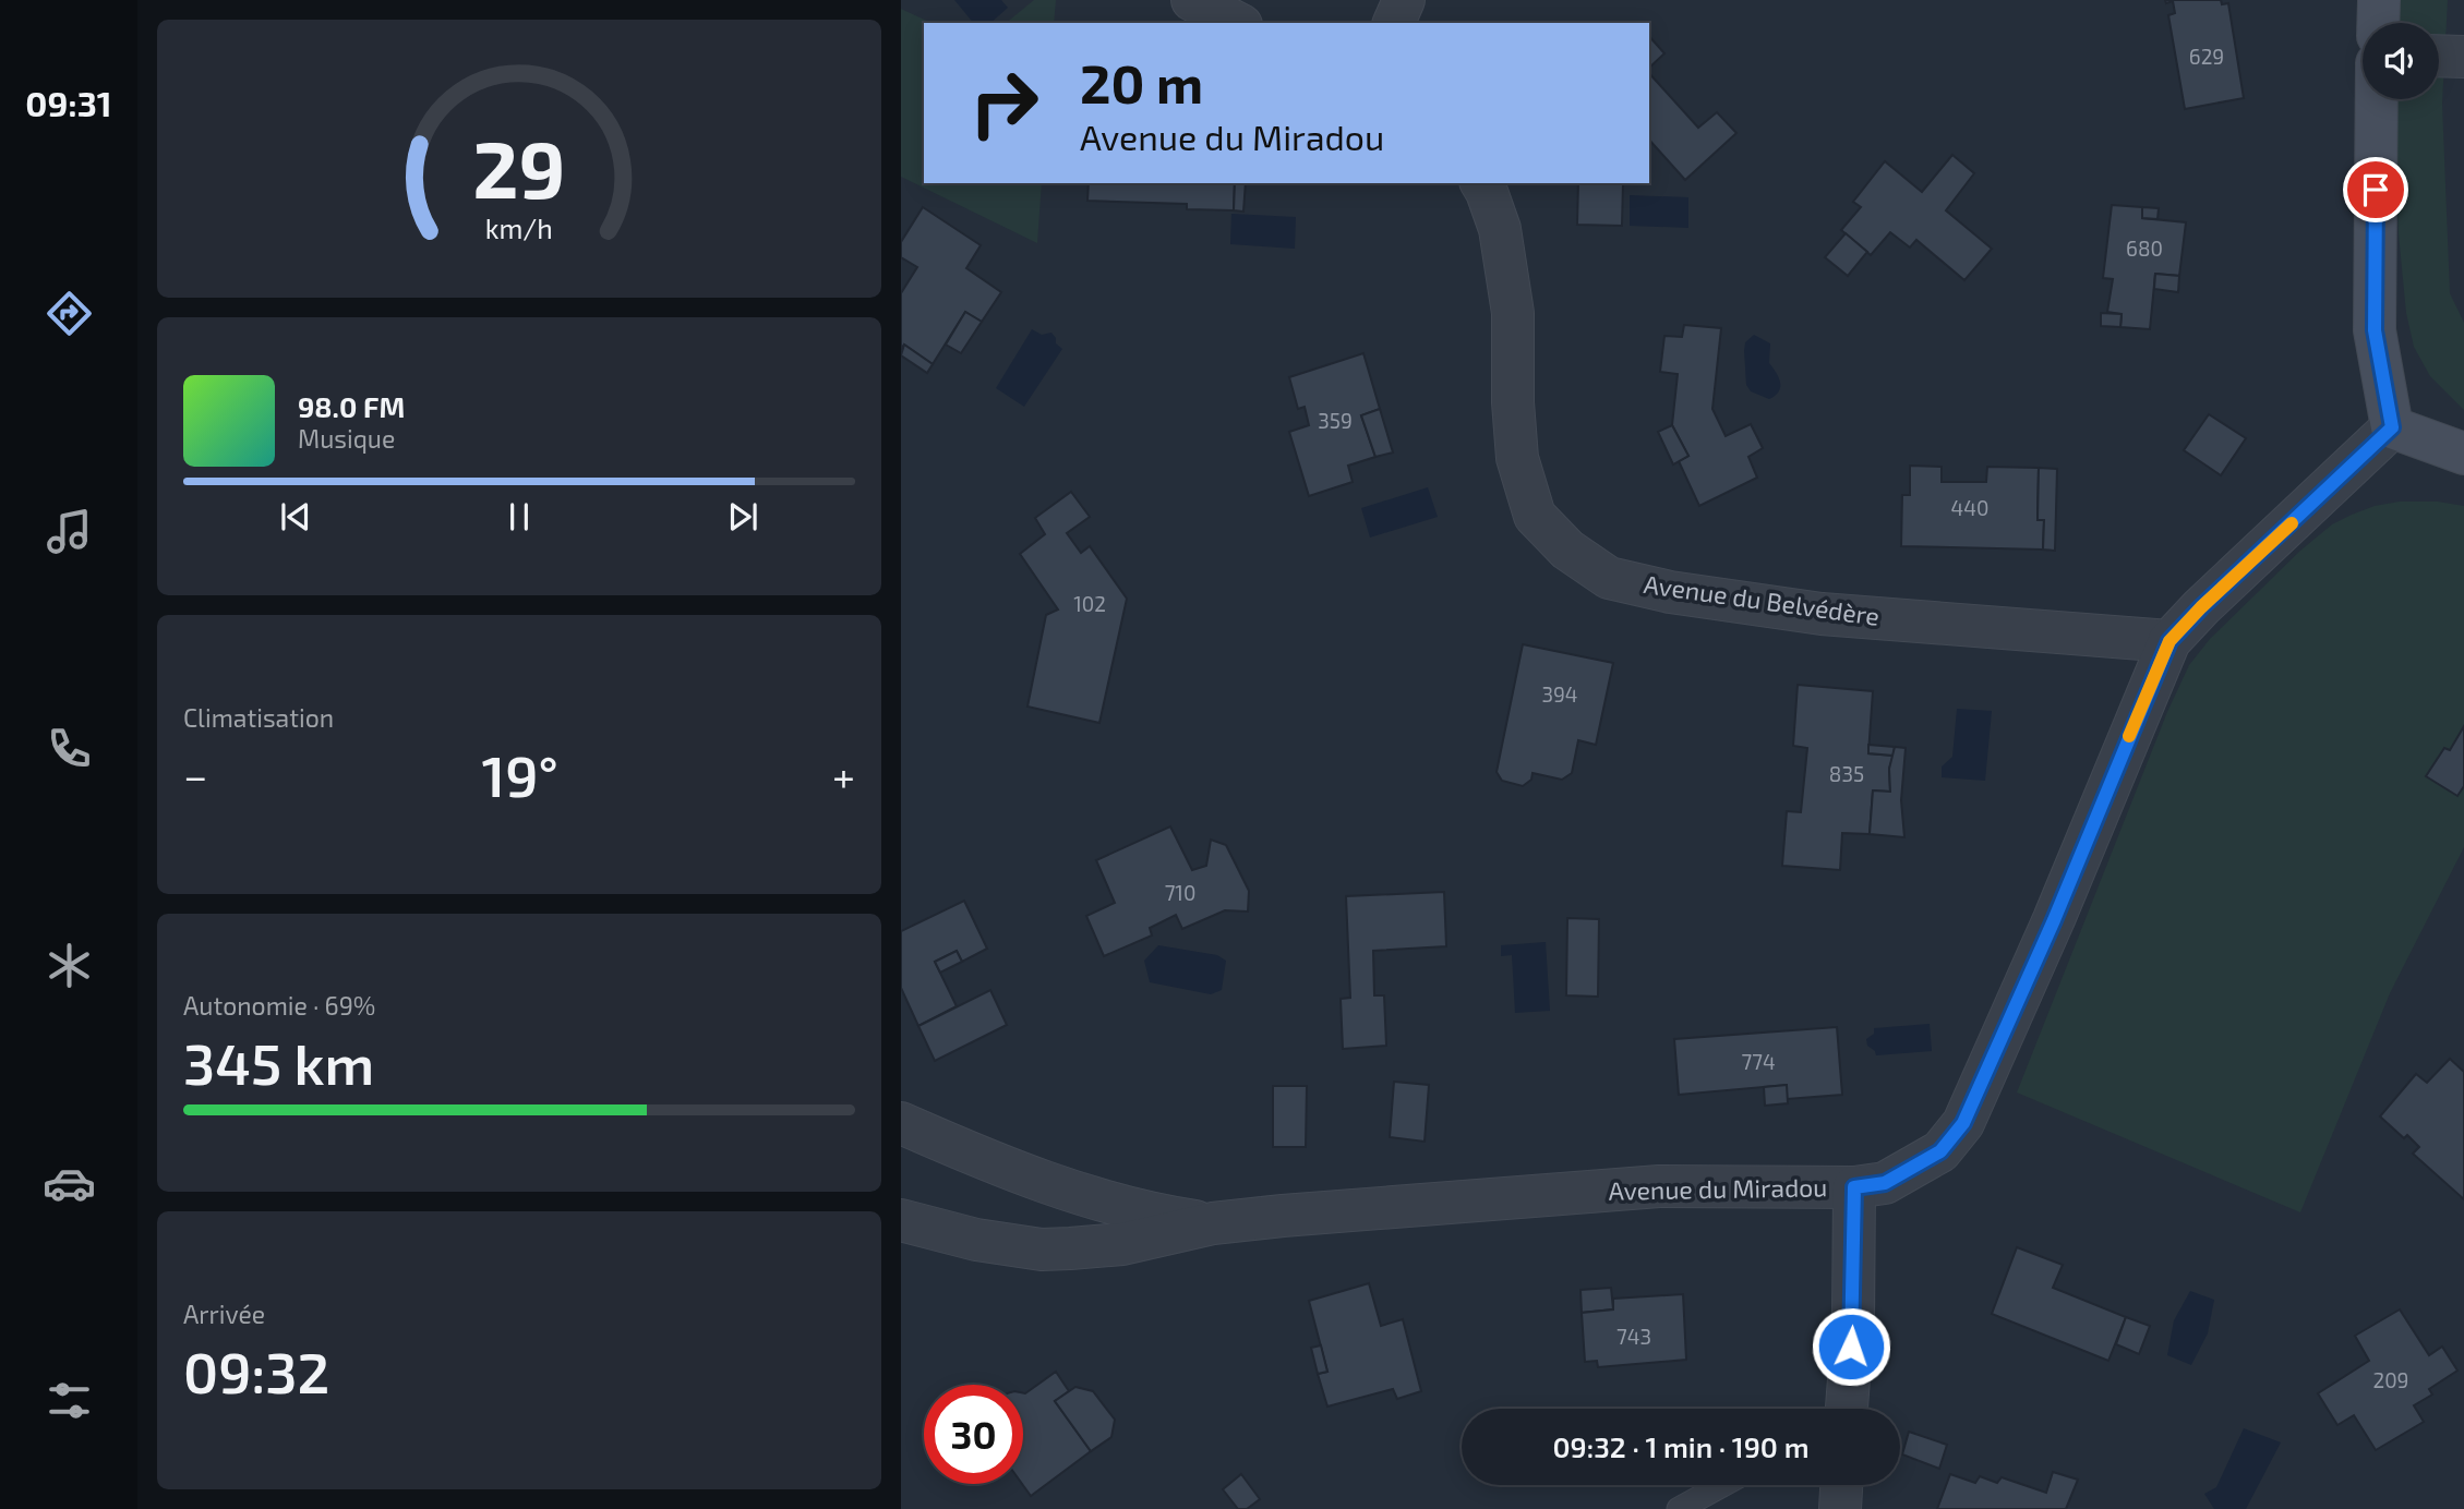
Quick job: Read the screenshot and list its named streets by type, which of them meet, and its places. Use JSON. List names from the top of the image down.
{
  "streets": {
    "street": ["Avenue du Belvédère", "Avenue du Miradou"]
  },
  "crossings": [
    ["Avenue du Belvédère", "Avenue du Miradou"]
  ],
  "house_numbers": [
    "629",
    "680",
    "359",
    "440",
    "102",
    "394",
    "835",
    "710",
    "774",
    "743",
    "209"
  ],
  "page": {
    "tabs": "09:31",
    "turn": ["20 m", "Avenue du Miradou"],
    "song": ["98.0 FM", "Musique"],
    "tile": [
      "Climatisation",
      ["Autonomie · 69%", "345 km"],
      ["Arrivée", "09:32"]
    ],
    "heat": ["−", "19°", "+"],
    "limit": "30",
    "trip": "09:32 · 1 min · 190 m",
    "gauge": ["29", "km/h"]
  }
}
